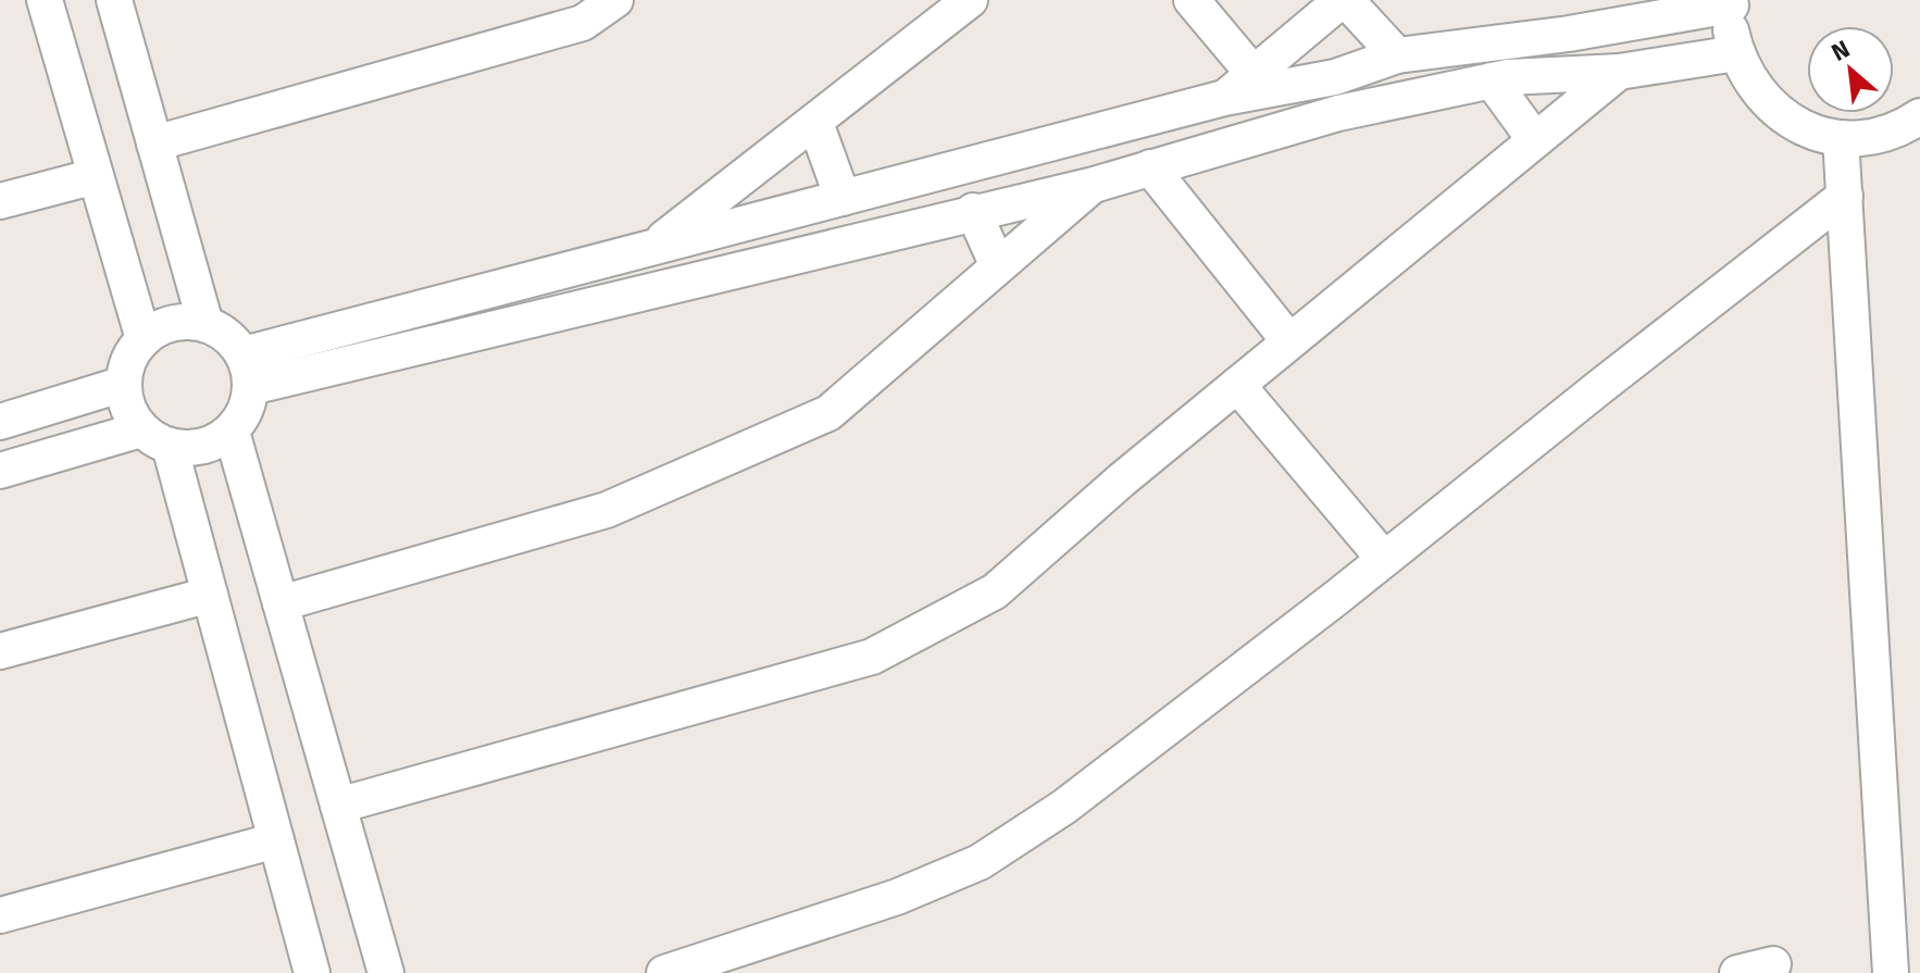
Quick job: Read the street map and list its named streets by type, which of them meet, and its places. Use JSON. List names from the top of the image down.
{
  "north": "top left"
}
